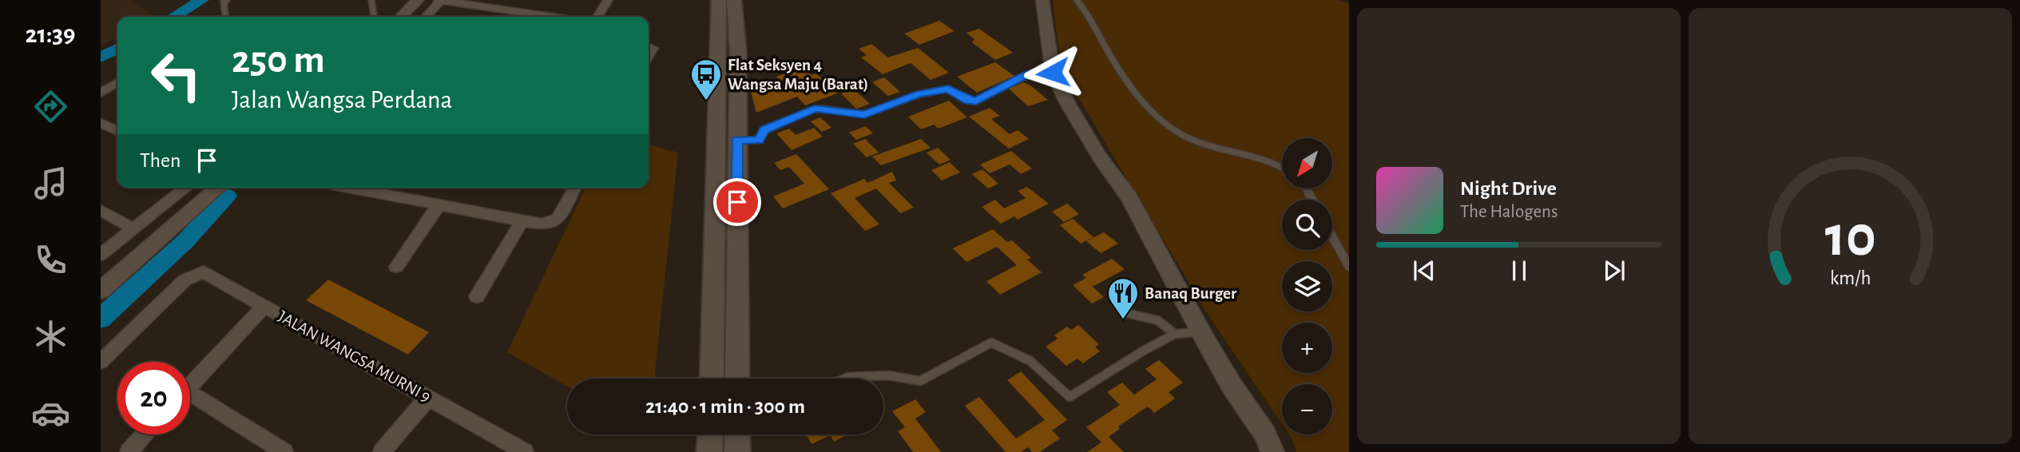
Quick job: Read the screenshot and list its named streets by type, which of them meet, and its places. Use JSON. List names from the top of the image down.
{
  "streets": {
    "street": ["JALAN WANGSA MURNI 9"]
  },
  "places": {
    "bus stop": ["Flat Seksyen 4 Wangsa Maju (Barat)"],
    "restaurant": ["Banaq Burger"]
  },
  "north": "bottom left",
  "page": {
    "tabs": "21:39",
    "turn": ["250 m", "Jalan Wangsa Perdana"],
    "then": "Then",
    "map_buttons": ["+", "−"],
    "song": ["Night Drive", "The Halogens"],
    "limit": "20",
    "trip": "21:40 · 1 min · 300 m",
    "gauge": ["10", "km/h"]
  }
}
